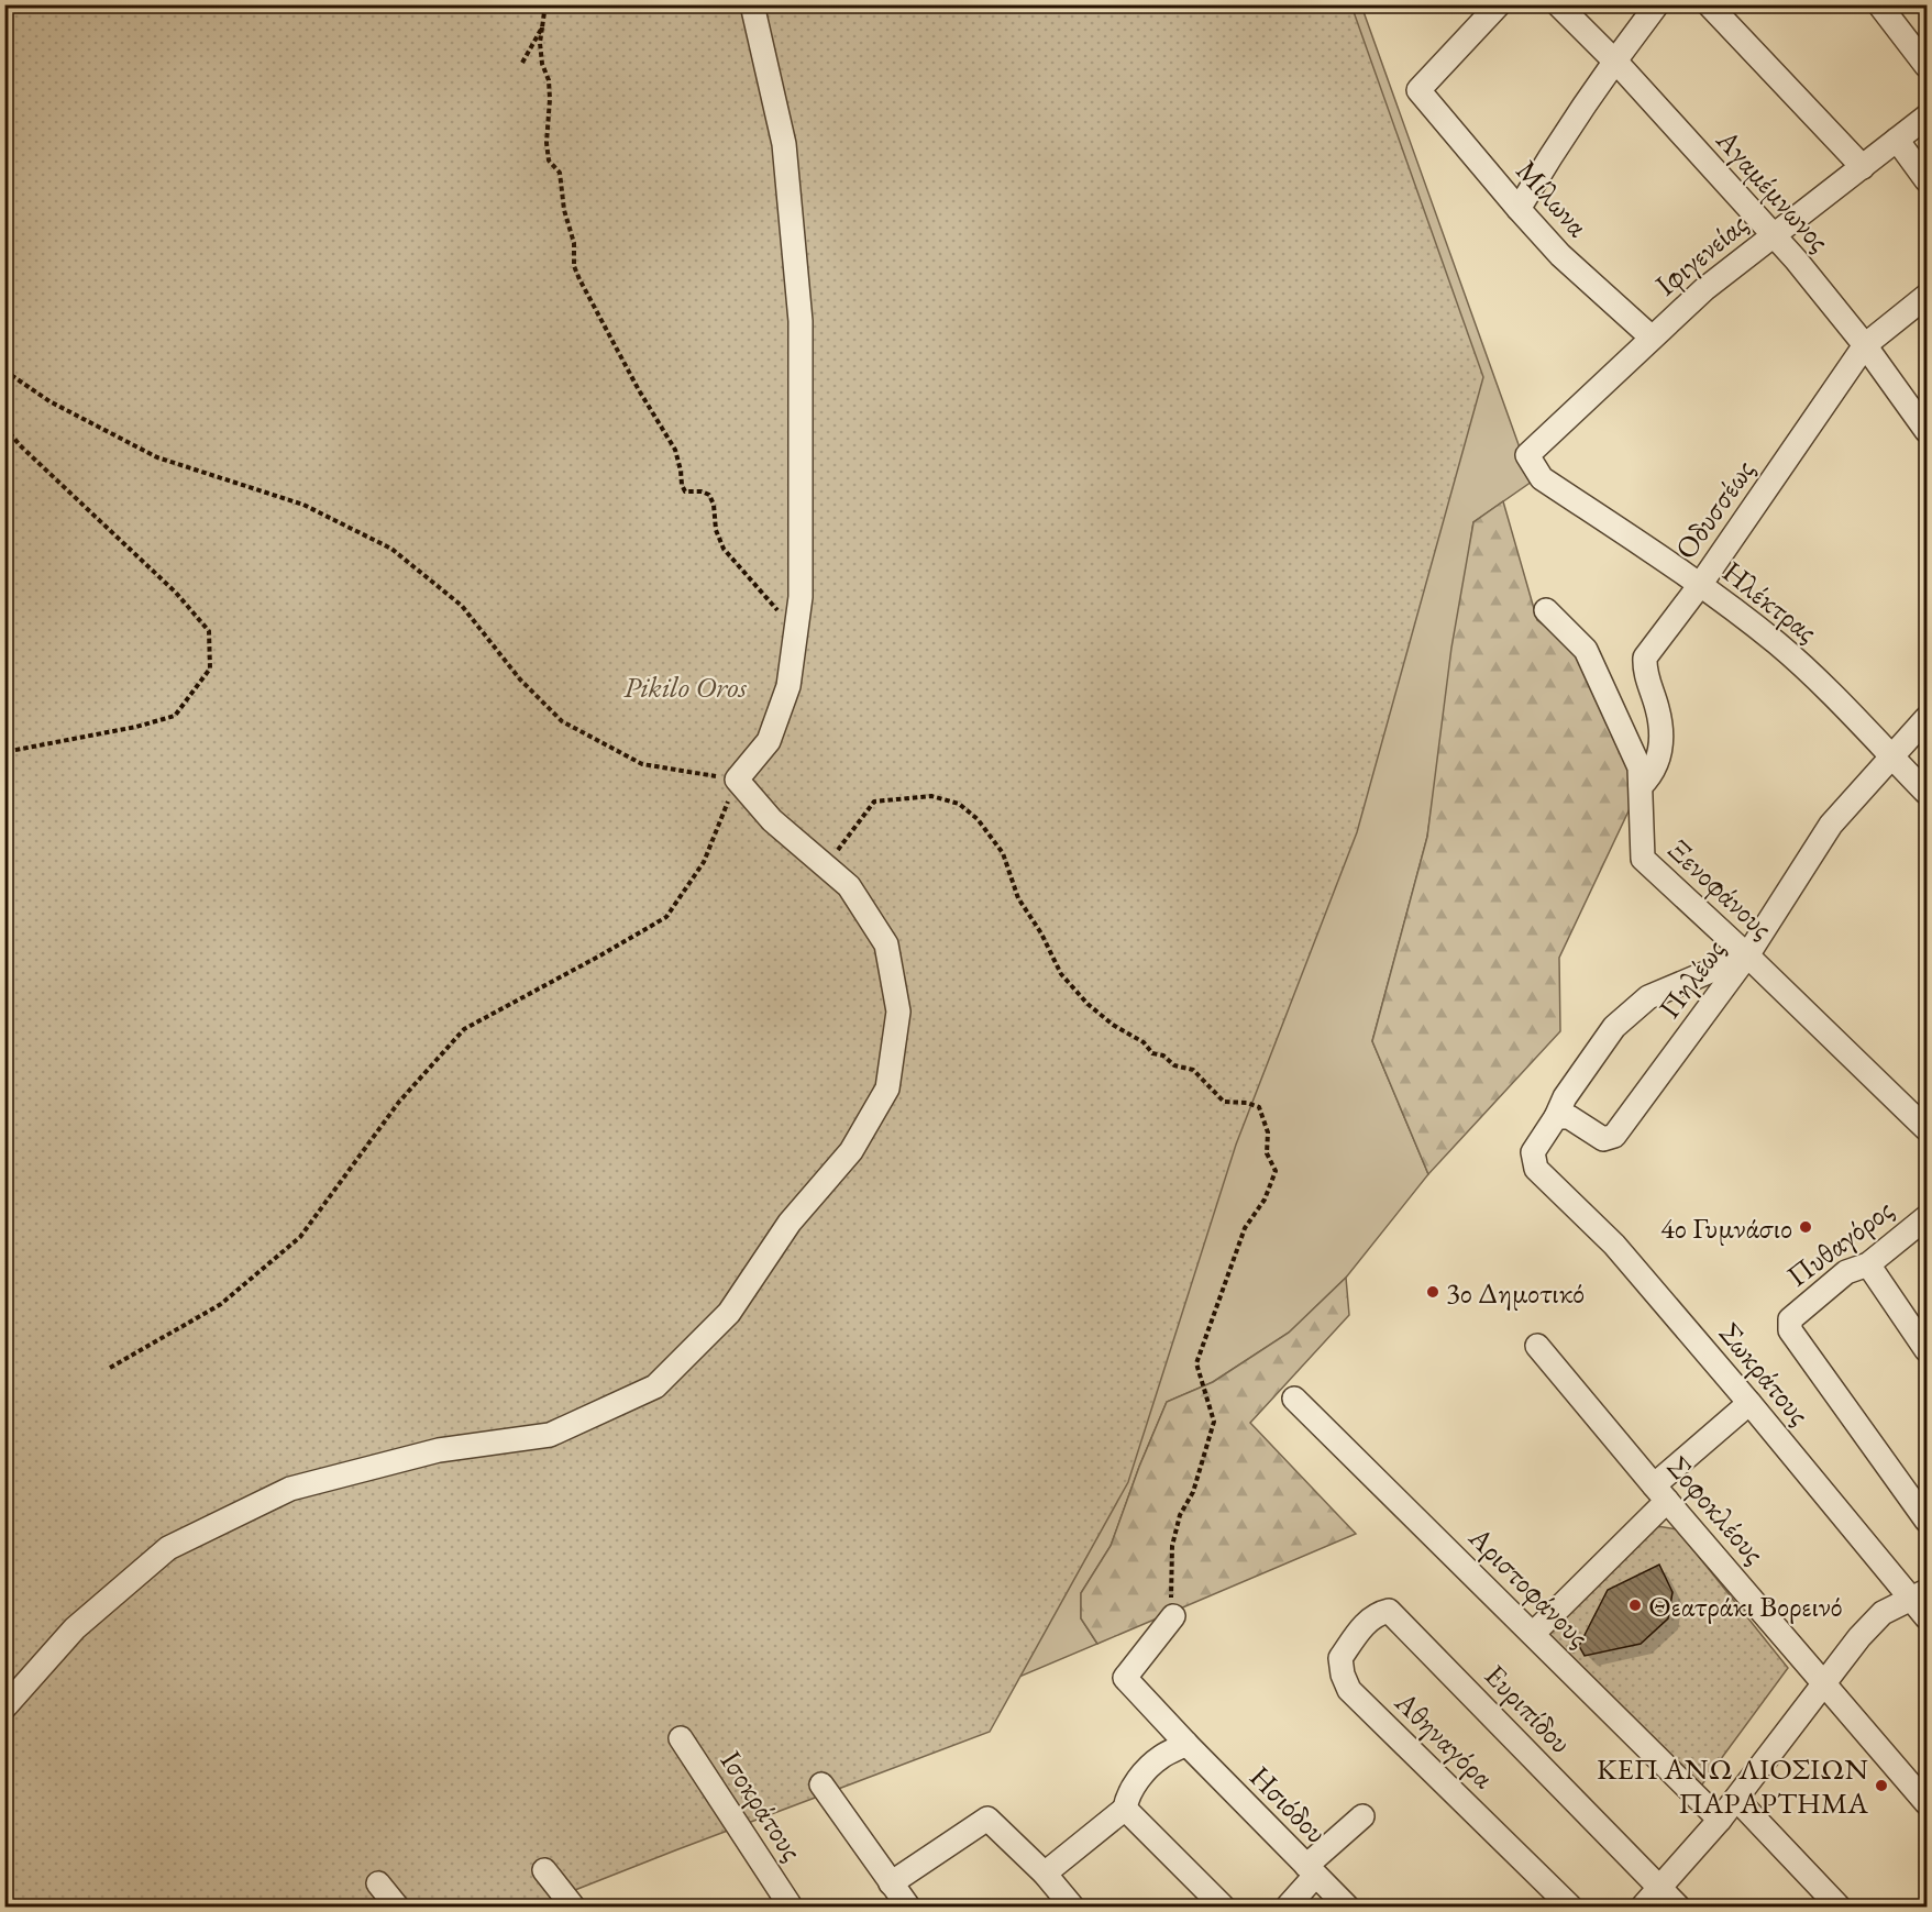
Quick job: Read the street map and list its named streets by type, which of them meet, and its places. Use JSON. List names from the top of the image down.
{
  "streets": {
    "street": [
      "Αγαμέμνωνος",
      "Μίλωνα",
      "Ιφιγενείας",
      "Οδυσσέως",
      "Ηλέκτρας",
      "Ξενοφάνους",
      "Πηλέως",
      "Πυθαγόρος",
      "Σωκράτους",
      "Σοφοκλέους",
      "Αριστοφάνους",
      "Ευριπίδου",
      "Αθηναγόρα",
      "Ησιόδου",
      "Ισοκράτους"
    ]
  },
  "crossings": [
    ["Αγαμέμνωνος", "Ιφιγενείας"],
    ["Αγαμέμνωνος", "Οδυσσέως"],
    ["Μίλωνα", "Ιφιγενείας"],
    ["Ιφιγενείας", "Ηλέκτρας"],
    ["Οδυσσέως", "Ηλέκτρας"],
    ["Οδυσσέως", "Ξενοφάνους"],
    ["Ηλέκτρας", "Πηλέως"],
    ["Ξενοφάνους", "Πηλέως"],
    ["Πηλέως", "Σωκράτους"],
    ["Ευριπίδου", "Αθηναγόρα"]
  ],
  "parks": ["Pikilo Oros"],
  "places": [
    "4ο Γυμνάσιο",
    "3ο Δημοτικό",
    "Θεατράκι Βορεινό",
    "ΚΕΠ ΑΝΩ ΛΙΟΣΙΩΝ ΠΑΡΑΡΤΗΜΑ"
  ]
}
